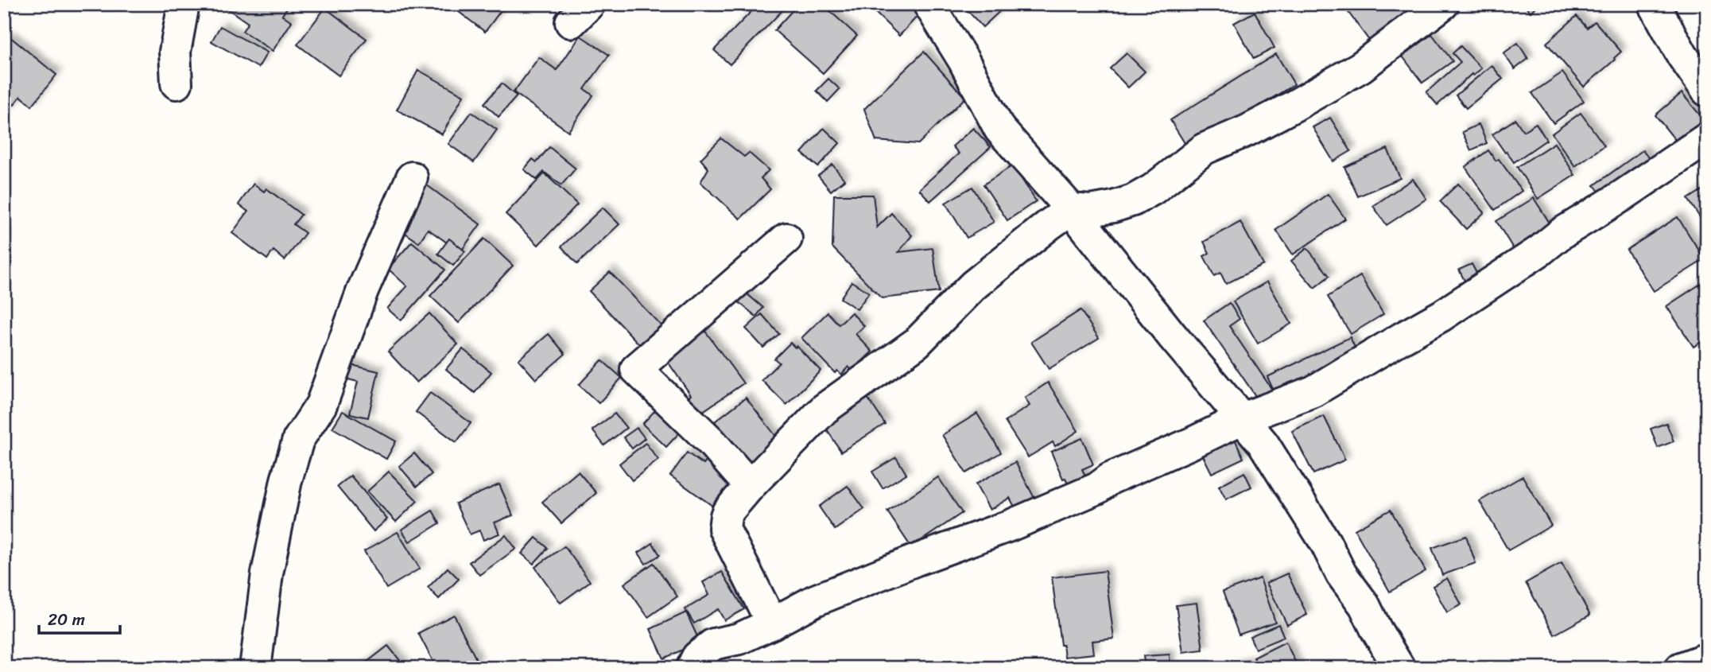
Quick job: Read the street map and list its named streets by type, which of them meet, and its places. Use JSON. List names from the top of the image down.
{
  "scale_bar": "20 m"
}
